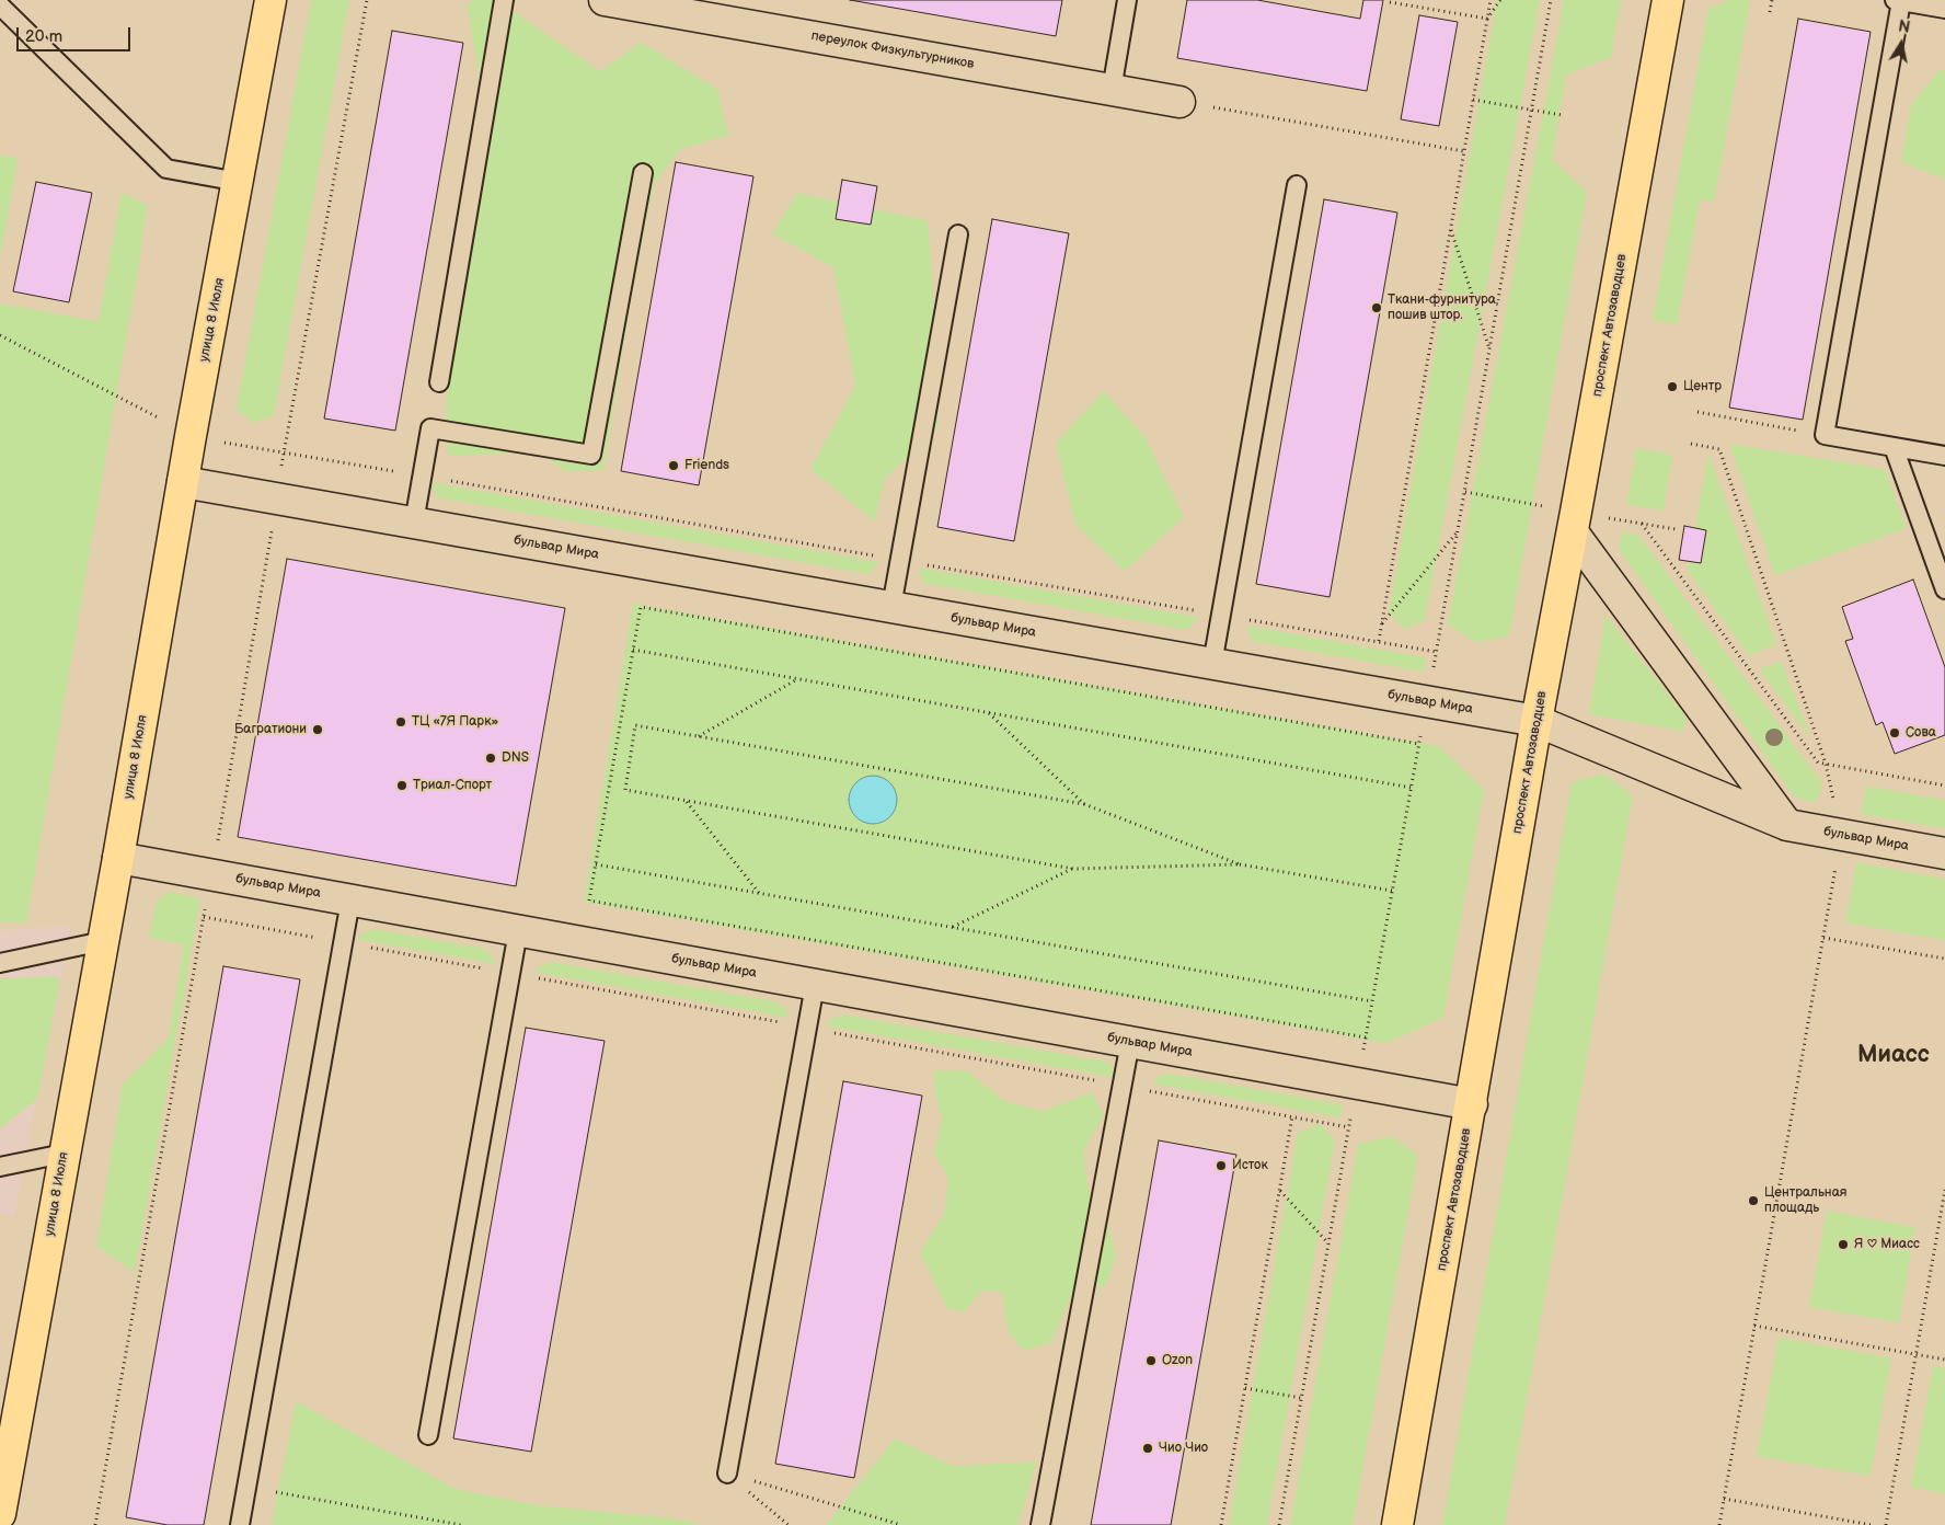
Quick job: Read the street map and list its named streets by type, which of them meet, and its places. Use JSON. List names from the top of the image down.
{
  "streets": {
    "main road": ["улица 8 Июля", "проспект Автозаводцев"],
    "street": ["переулок Физкультурников", "бульвар Мира"]
  },
  "crossings": [
    ["улица 8 Июля", "бульвар Мира"],
    ["проспект Автозаводцев", "бульвар Мира"]
  ],
  "districts": ["Миасс"],
  "places": [
    "Ткани-фурнитура, пошив штор.",
    "Центр",
    "Friends",
    "ТЦ «7Я Парк»",
    "Багратиони",
    "Сова",
    "DNS",
    "Триал-Спорт",
    "Исток",
    "Центральная площадь",
    "Я ♥ Миасс",
    "Ozon",
    "Чио Чио"
  ],
  "scale_bar": "20 m",
  "north": "top"
}
